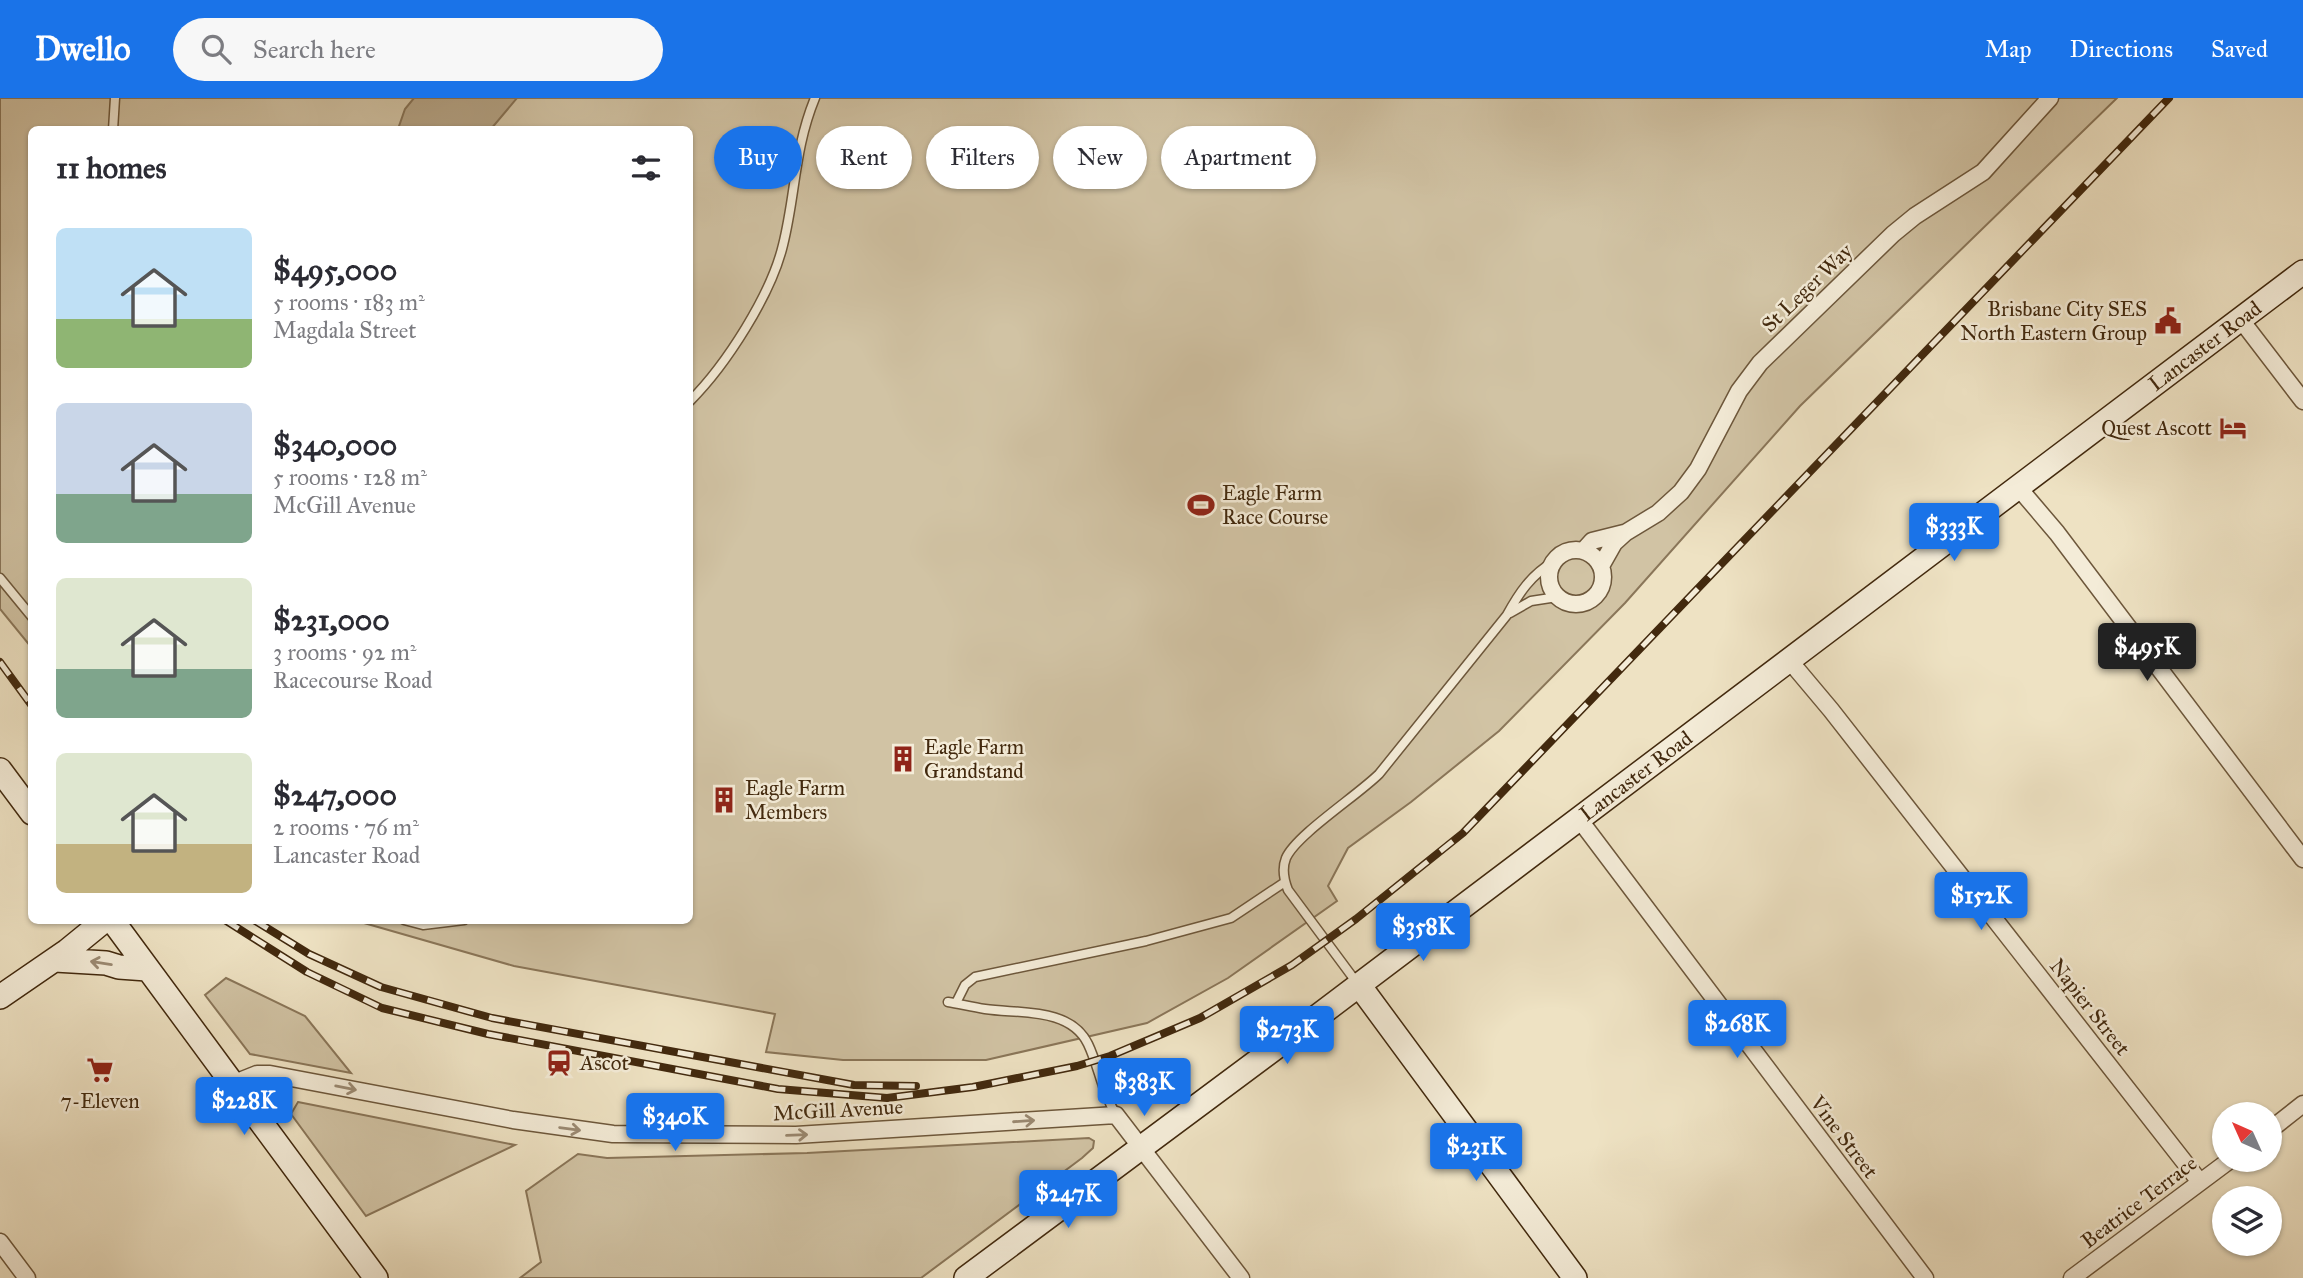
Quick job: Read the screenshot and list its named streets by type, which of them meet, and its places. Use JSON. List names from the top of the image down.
{
  "streets": {
    "main road": ["Lancaster Road"],
    "street": [
      "St Leger Way",
      "Napier Street",
      "McGill Avenue",
      "Vine Street",
      "Beatrice Terrace"
    ]
  },
  "crossings": [
    ["Lancaster Road", "Napier Street"],
    ["Lancaster Road", "Vine Street"],
    ["Napier Street", "Beatrice Terrace"]
  ],
  "one_way": ["McGill Avenue"],
  "places": {
    "public building": ["Brisbane City SES North Eastern Group"],
    "hotel": ["Quest Ascott"],
    "sports": ["Eagle Farm Race Course"],
    "building": ["Eagle Farm Grandstand", "Eagle Farm Members"],
    "station": ["Ascot"],
    "supermarket": ["7-Eleven"]
  },
  "north": "top left",
  "page": {
    "header": "Dwello",
    "search": "Search here",
    "nav": ["Map", "Directions", "Saved"],
    "chip": [
      "Buy",
      "Rent",
      "Filters",
      "New",
      "Apartment"
    ],
    "heading": "11 homes",
    "list": [
      {
        "name": "$495,000",
        "note": "5 rooms · 183 m² · Magdala Street"
      },
      {
        "name": "$340,000",
        "note": "5 rooms · 128 m² · McGill Avenue"
      },
      {
        "name": "$231,000",
        "note": "3 rooms · 92 m² · Racecourse Road"
      },
      {
        "name": "$247,000",
        "note": "2 rooms · 76 m² · Lancaster Road"
      }
    ],
    "price": [
      "$333K",
      "$495K",
      "$152K",
      "$358K",
      "$268K",
      "$273K",
      "$383K",
      "$228K",
      "$340K",
      "$231K",
      "$247K"
    ]
  }
}
